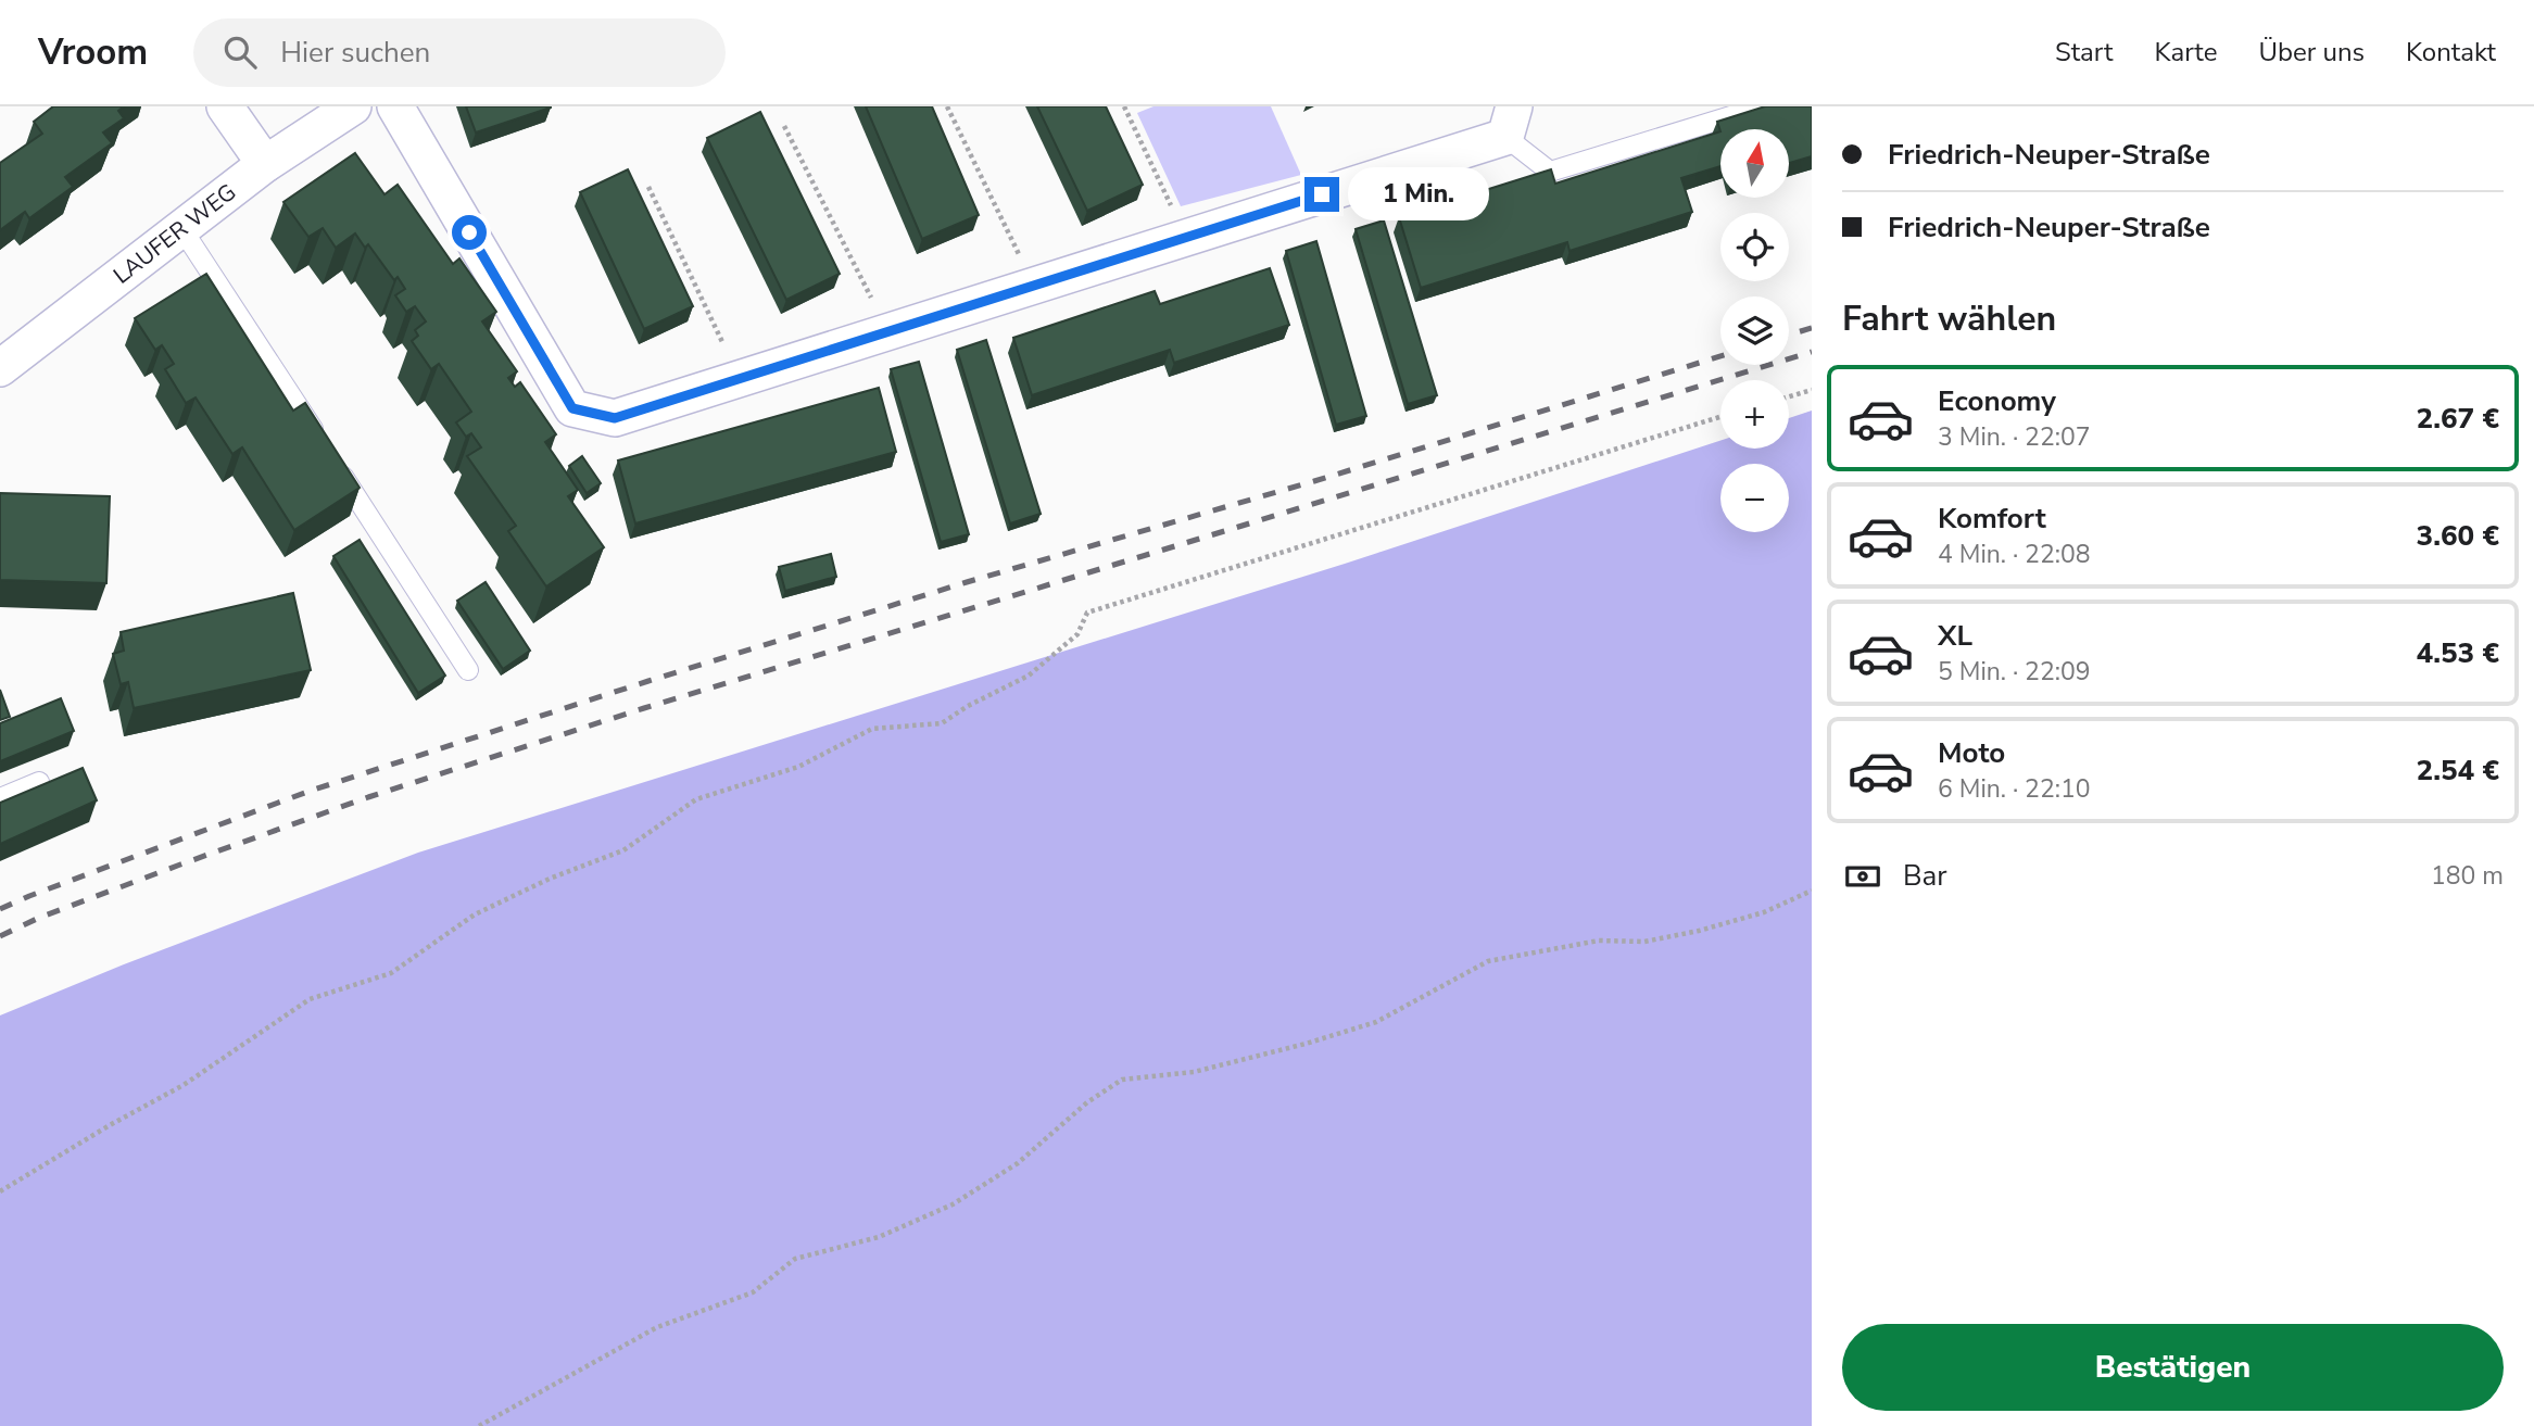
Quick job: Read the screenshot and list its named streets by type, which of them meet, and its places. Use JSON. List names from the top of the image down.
{
  "streets": {
    "street": ["LAUFER WEG"]
  },
  "north": "top",
  "page": {
    "header": "Vroom",
    "search": "Hier suchen",
    "nav": [
      "Start",
      "Karte",
      "Über uns",
      "Kontakt"
    ],
    "banner": ["Friedrich-Neuper-Straße", "Friedrich-Neuper-Straße"],
    "map_buttons": ["+", "−"],
    "bubble": "1 Min.",
    "heading": "Fahrt wählen",
    "list": [
      {
        "name": "Economy",
        "note": "3 Min. · 22:07",
        "value": "2.67 €"
      },
      {
        "name": "Komfort",
        "note": "4 Min. · 22:08",
        "value": "3.60 €"
      },
      {
        "name": "XL",
        "note": "5 Min. · 22:09",
        "value": "4.53 €"
      },
      {
        "name": "Moto",
        "note": "6 Min. · 22:10",
        "value": "2.54 €"
      }
    ],
    "pay": ["Bar", "180 m"],
    "buttons": "Bestätigen"
  }
}
